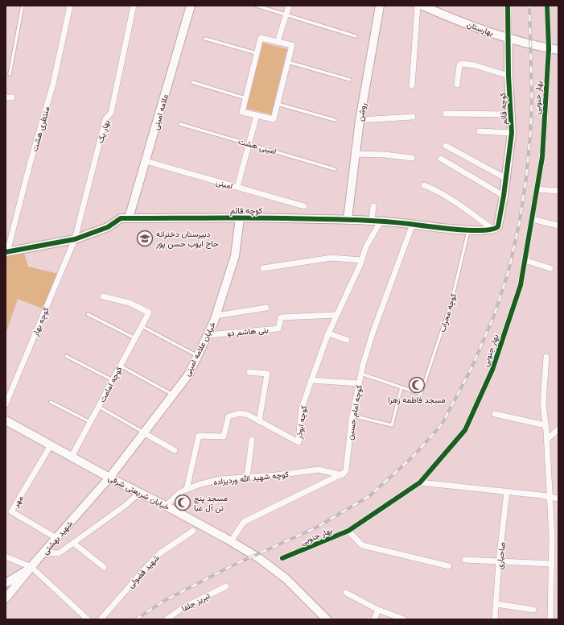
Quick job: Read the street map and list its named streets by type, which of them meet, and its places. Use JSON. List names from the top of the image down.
{
  "streets": {
    "street": [
      "بهارستان",
      "بهار جنوبی",
      "کوچه قائم",
      "علامه امینی",
      "روشن",
      "منتظری هشت",
      "بهار یک",
      "امینی",
      "کوچه بهار",
      "بنی هاشم دو",
      "خیابان علامه امینی",
      "کوچه امامت",
      "کوچه امام حسین",
      "کوچه ابوذر",
      "کوچه شهید الله وردیزاده",
      "خیابان شریعتی شرقی",
      "مهر",
      "شهید بهشتی",
      "صاحباری",
      "شهید فضولی",
      "تبریز جلفا"
    ],
    "lane": ["امینی هشت", "کوچه محراب"]
  },
  "crossings": [
    ["بهارستان", "بهار جنوبی"],
    ["بهارستان", "کوچه قائم"],
    ["کوچه قائم", "علامه امینی"],
    ["کوچه قائم", "روشن"],
    ["کوچه قائم", "منتظری هشت"],
    ["کوچه قائم", "بهار یک"],
    ["کوچه قائم", "کوچه محراب"],
    ["کوچه قائم", "کوچه بهار"],
    ["کوچه قائم", "خیابان علامه امینی"],
    ["کوچه قائم", "کوچه امام حسین"],
    ["کوچه قائم", "کوچه ابوذر"],
    ["علامه امینی", "امینی"],
    ["بهار یک", "کوچه بهار"],
    ["بنی هاشم دو", "خیابان علامه امینی"],
    ["بنی هاشم دو", "کوچه ابوذر"],
    ["خیابان علامه امینی", "خیابان شریعتی شرقی"],
    ["خیابان علامه امینی", "شهید بهشتی"],
    ["کوچه امامت", "خیابان شریعتی شرقی"],
    ["کوچه امام حسین", "کوچه شهید الله وردیزاده"],
    ["کوچه ابوذر", "کوچه شهید الله وردیزاده"],
    ["کوچه شهید الله وردیزاده", "خیابان شریعتی شرقی"],
    ["خیابان شریعتی شرقی", "مهر"],
    ["خیابان شریعتی شرقی", "شهید بهشتی"],
    ["مهر", "شهید بهشتی"]
  ],
  "places": {
    "school or university": ["دبیرستان دخترانه حاج ایوب حسن پور"],
    "mosque": ["مسجد فاطمه زهرا", "مسجد پنج تن آل عبا"]
  }
}
